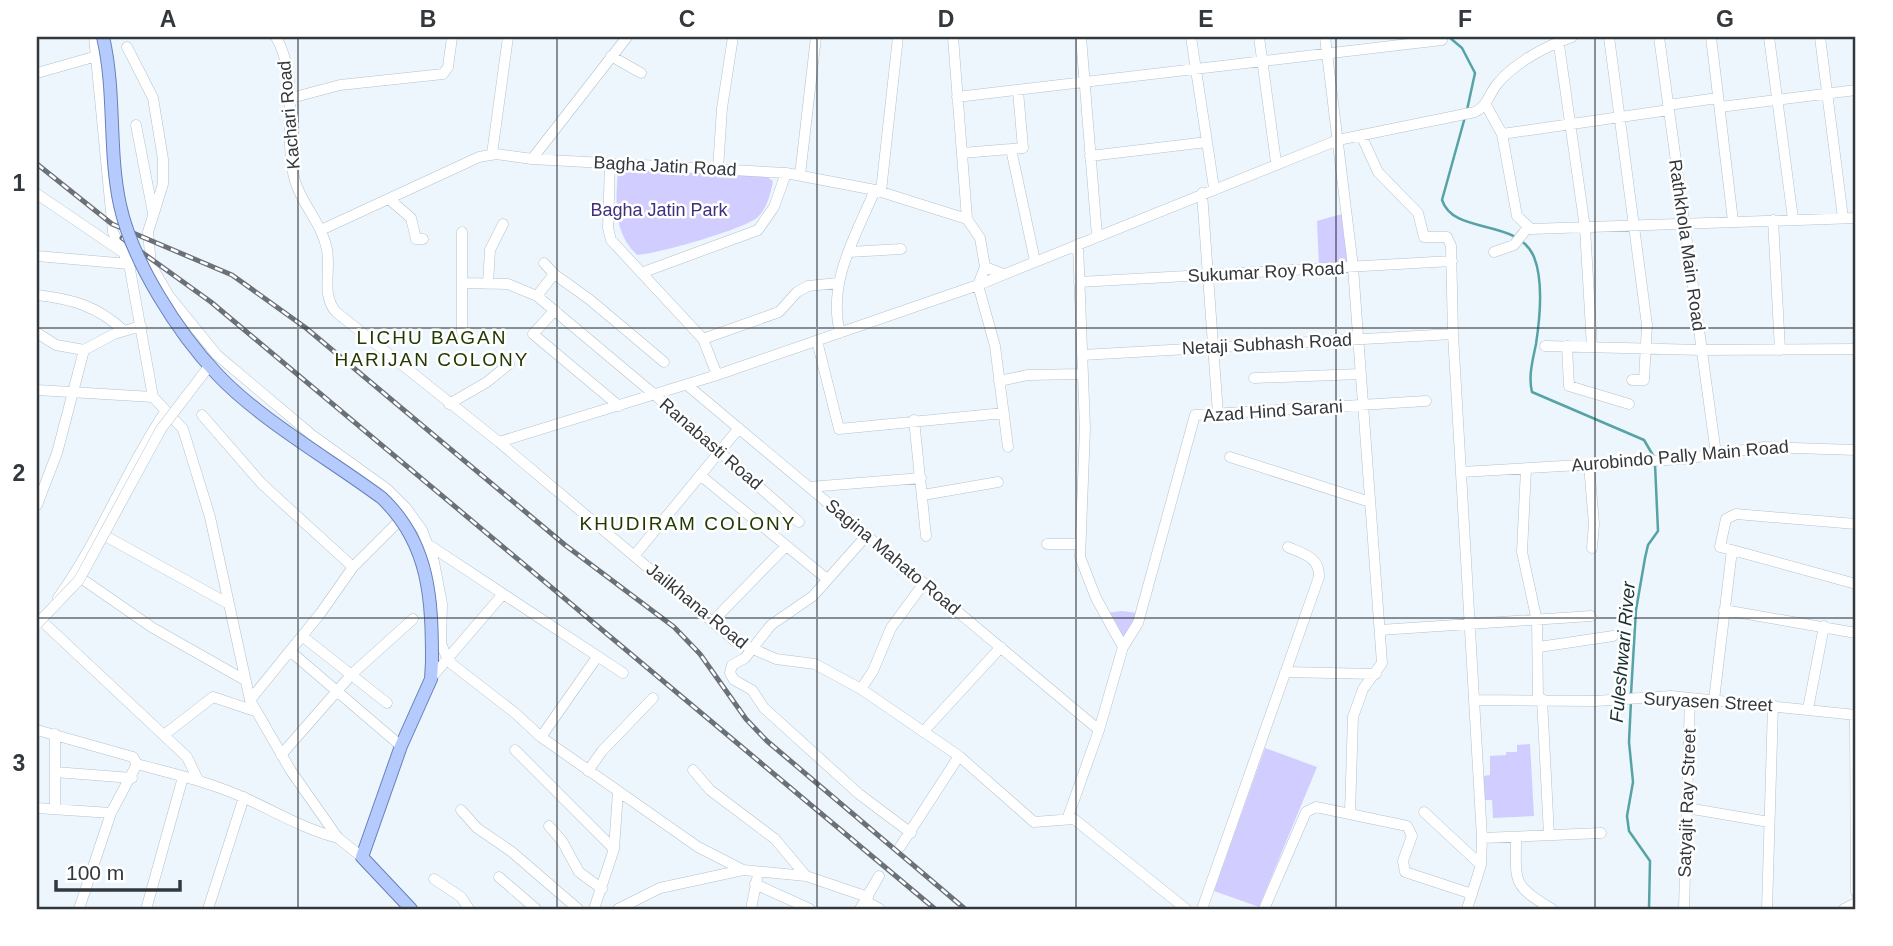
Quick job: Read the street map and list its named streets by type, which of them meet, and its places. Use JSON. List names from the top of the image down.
{
  "streets": {
    "street": [
      "Kachari Road",
      "Bagha Jatin Road",
      "Rathkhola Main Road",
      "Sukumar Roy Road",
      "Netaji Subhash Road",
      "Azad Hind Sarani",
      "Ranabasti Road",
      "Aurobindo Pally Main Road",
      "Sagina Mahato Road",
      "Jailkhana Road",
      "Suryasen Street",
      "Satyajit Ray Street"
    ]
  },
  "crossings": [
    ["Kachari Road", "Bagha Jatin Road"],
    ["Kachari Road", "Jailkhana Road"],
    ["Bagha Jatin Road", "Jailkhana Road"],
    ["Rathkhola Main Road", "Aurobindo Pally Main Road"],
    ["Suryasen Street", "Satyajit Ray Street"]
  ],
  "districts": ["LICHU BAGAN HARIJAN COLONY", "KHUDIRAM COLONY"],
  "water": ["Fuleshwari River"],
  "parks": ["Bagha Jatin Park"],
  "scale_bar": "100 m",
  "grid": {
    "columns": [
      "A",
      "B",
      "C",
      "D",
      "E",
      "F",
      "G"
    ],
    "rows": ["1", "2", "3"]
  }
}
